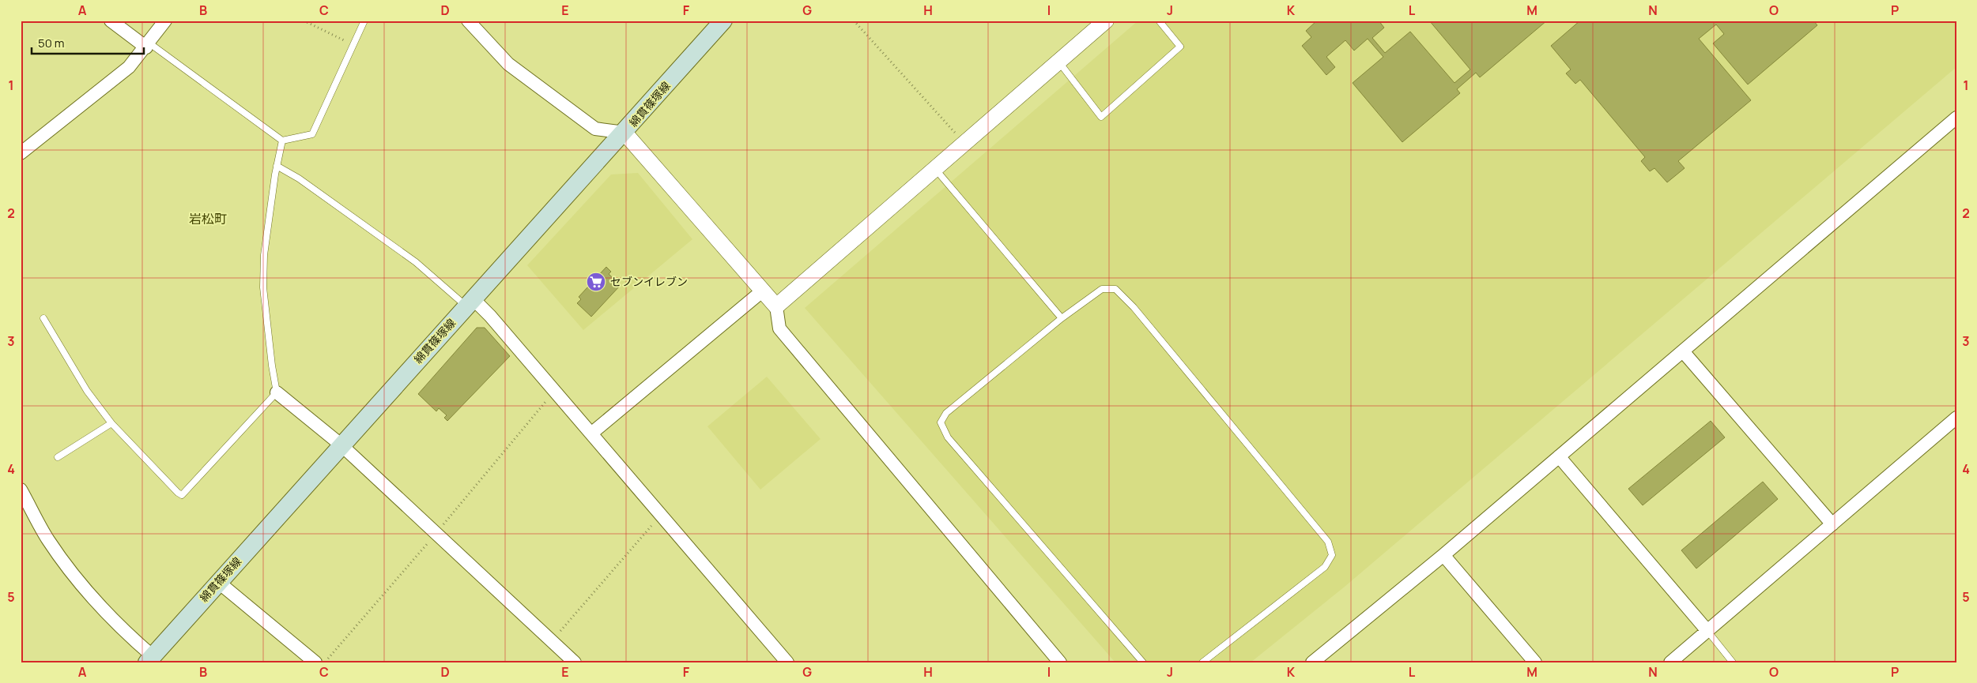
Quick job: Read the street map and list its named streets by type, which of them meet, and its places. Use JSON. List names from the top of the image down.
{
  "streets": {
    "main road": ["綿貫篠塚線"]
  },
  "districts": ["岩松町"],
  "places": {
    "supermarket": ["セブンイレブン"]
  },
  "scale_bar": "50 m",
  "grid": {
    "columns": [
      "A",
      "B",
      "C",
      "D",
      "E",
      "F",
      "G",
      "H",
      "I",
      "J",
      "K",
      "L",
      "M",
      "N",
      "O",
      "P"
    ],
    "rows": [
      "1",
      "2",
      "3",
      "4",
      "5"
    ]
  }
}
